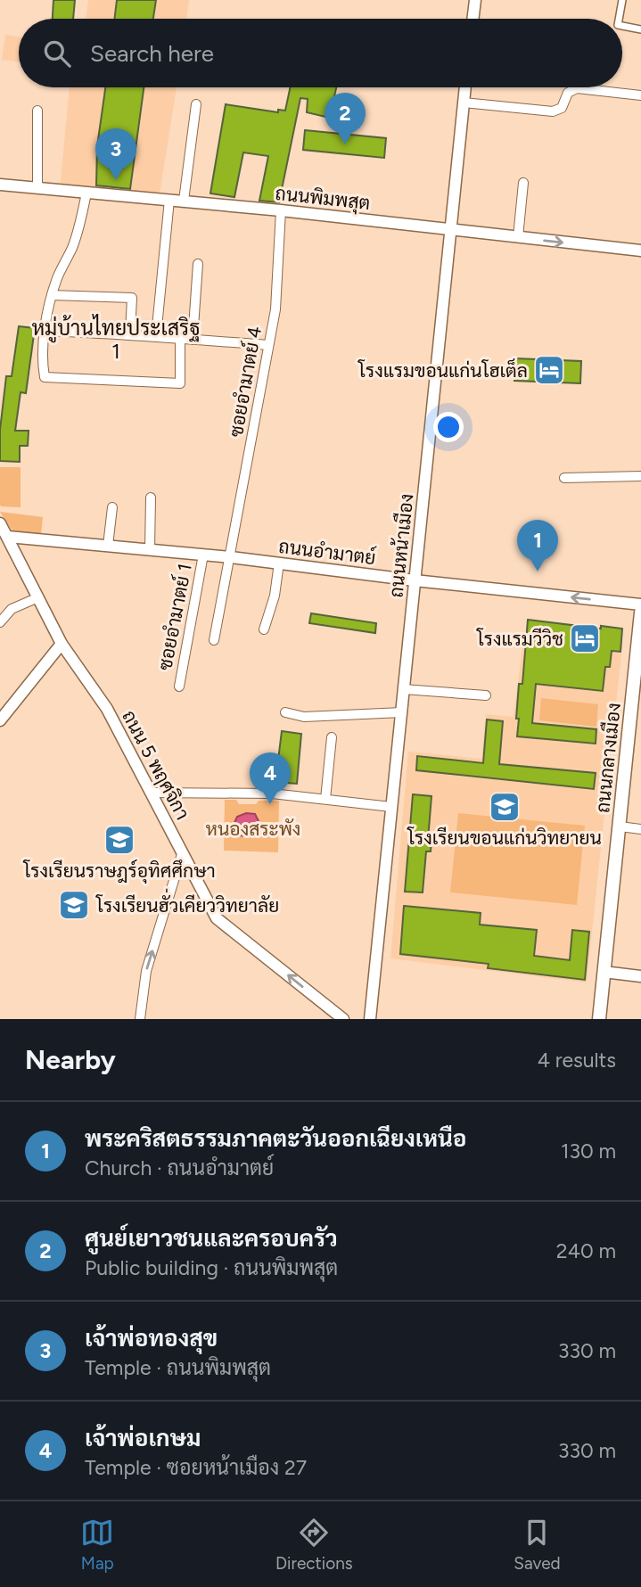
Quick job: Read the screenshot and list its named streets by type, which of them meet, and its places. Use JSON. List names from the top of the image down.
{
  "streets": {
    "main road": ["ถนนกลางเมือง"],
    "street": [
      "ถนนพิมพสุต",
      "ซอยอำมาตย์ 4",
      "ถนนหน้าเมือง",
      "ถนนอำมาตย์",
      "ซอยอำมาตย์ 1",
      "ถนน 5 พฤศจิกา"
    ]
  },
  "crossings": [
    ["ถนนพิมพสุต", "ซอยอำมาตย์ 4"],
    ["ถนนพิมพสุต", "ถนนหน้าเมือง"],
    ["ซอยอำมาตย์ 4", "ถนนอำมาตย์"],
    ["ถนนหน้าเมือง", "ถนนอำมาตย์"],
    ["ถนนอำมาตย์", "ซอยอำมาตย์ 1"],
    ["ถนนอำมาตย์", "ถนน 5 พฤศจิกา"]
  ],
  "one_way": ["ถนนอำมาตย์", "ถนน 5 พฤศจิกา"],
  "districts": ["หมู่บ้านไทยประเสริฐ 1"],
  "parks": ["หนองสระพัง"],
  "places": {
    "hotel": ["โรงแรมขอนแก่นโฮเต็ล", "โรงแรมวีวิช"],
    "school or university": ["โรงเรียนขอนแก่นวิทยายน", "โรงเรียนราษฎร์อุทิศศึกษา", "โรงเรียนฮั่วเคียววิทยาลัย"]
  },
  "page": {
    "search": "Search here",
    "pins": [
      "2",
      "3",
      "1",
      "4"
    ],
    "heading": ["Nearby", "4 results"],
    "list": [
      {
        "mark": "1",
        "name": "พระคริสตธรรมภาคตะวันออกเฉียงเหนือ",
        "note": "Church · ถนนอำมาตย์",
        "value": "130 m"
      },
      {
        "mark": "2",
        "name": "ศูนย์เยาวชนและครอบครัว",
        "note": "Public building · ถนนพิมพสุต",
        "value": "240 m"
      },
      {
        "mark": "3",
        "name": "เจ้าพ่อทองสุข",
        "note": "Temple · ถนนพิมพสุต",
        "value": "330 m"
      },
      {
        "mark": "4",
        "name": "เจ้าพ่อเกษม",
        "note": "Temple · ซอยหน้าเมือง 27",
        "value": "330 m"
      }
    ],
    "nav": ["Map", "Directions", "Saved"]
  }
}
